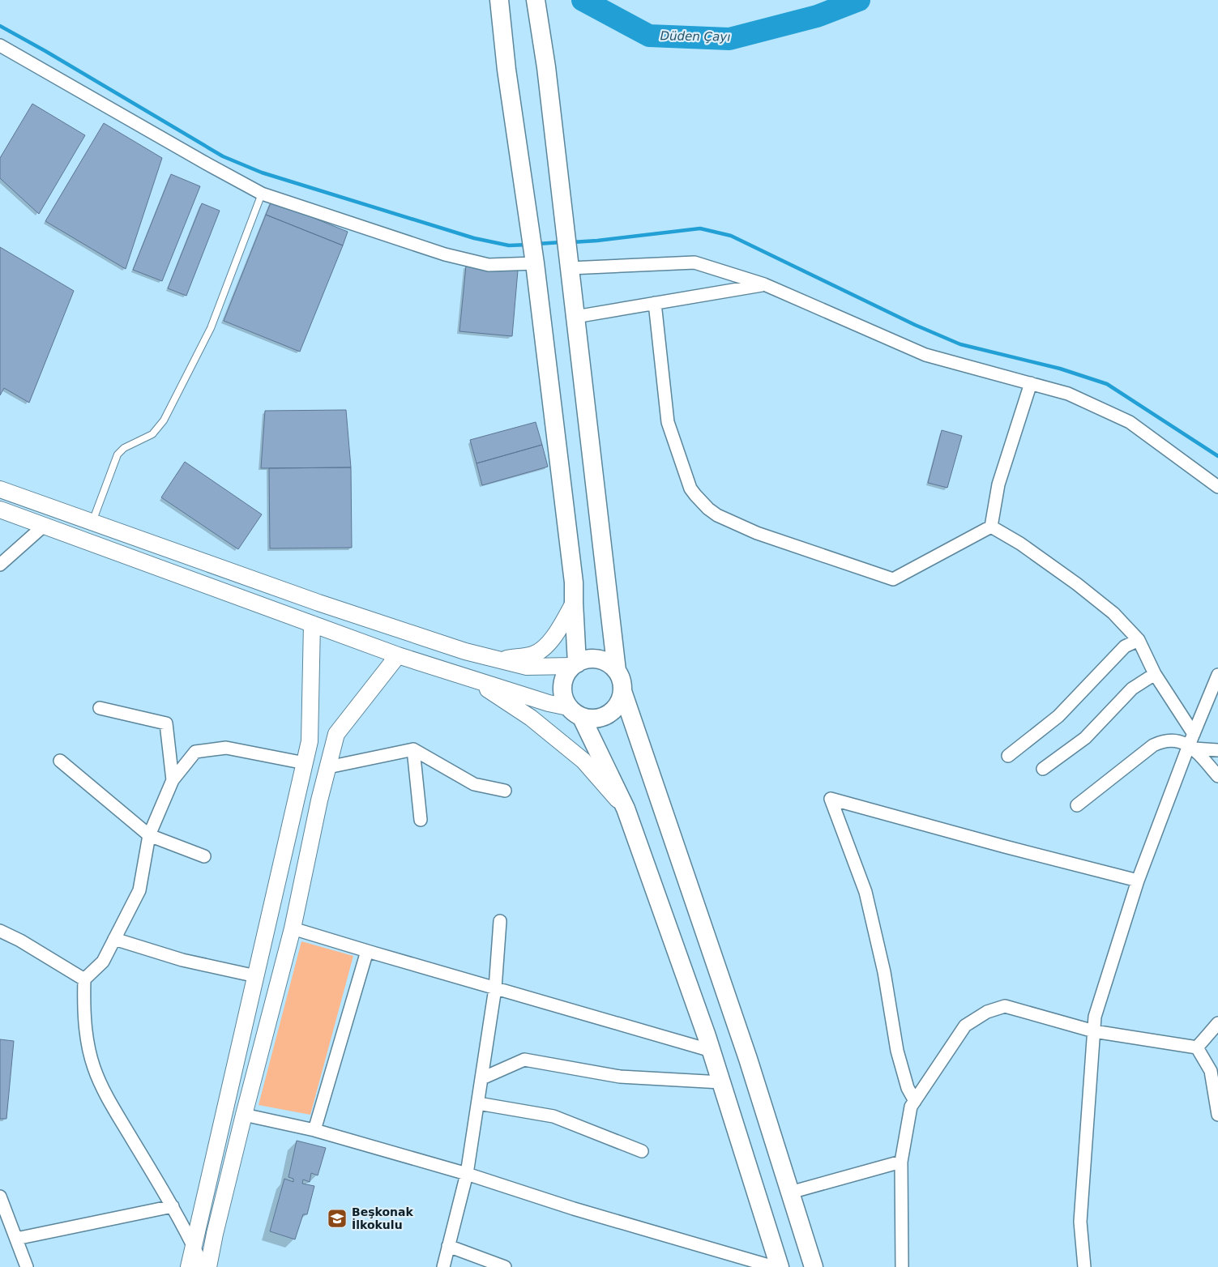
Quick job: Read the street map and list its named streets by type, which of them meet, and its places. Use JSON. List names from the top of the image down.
{
  "water": ["Düden Çayı"],
  "places": {
    "school or university": ["Beşkonak İlkokulu"]
  }
}
